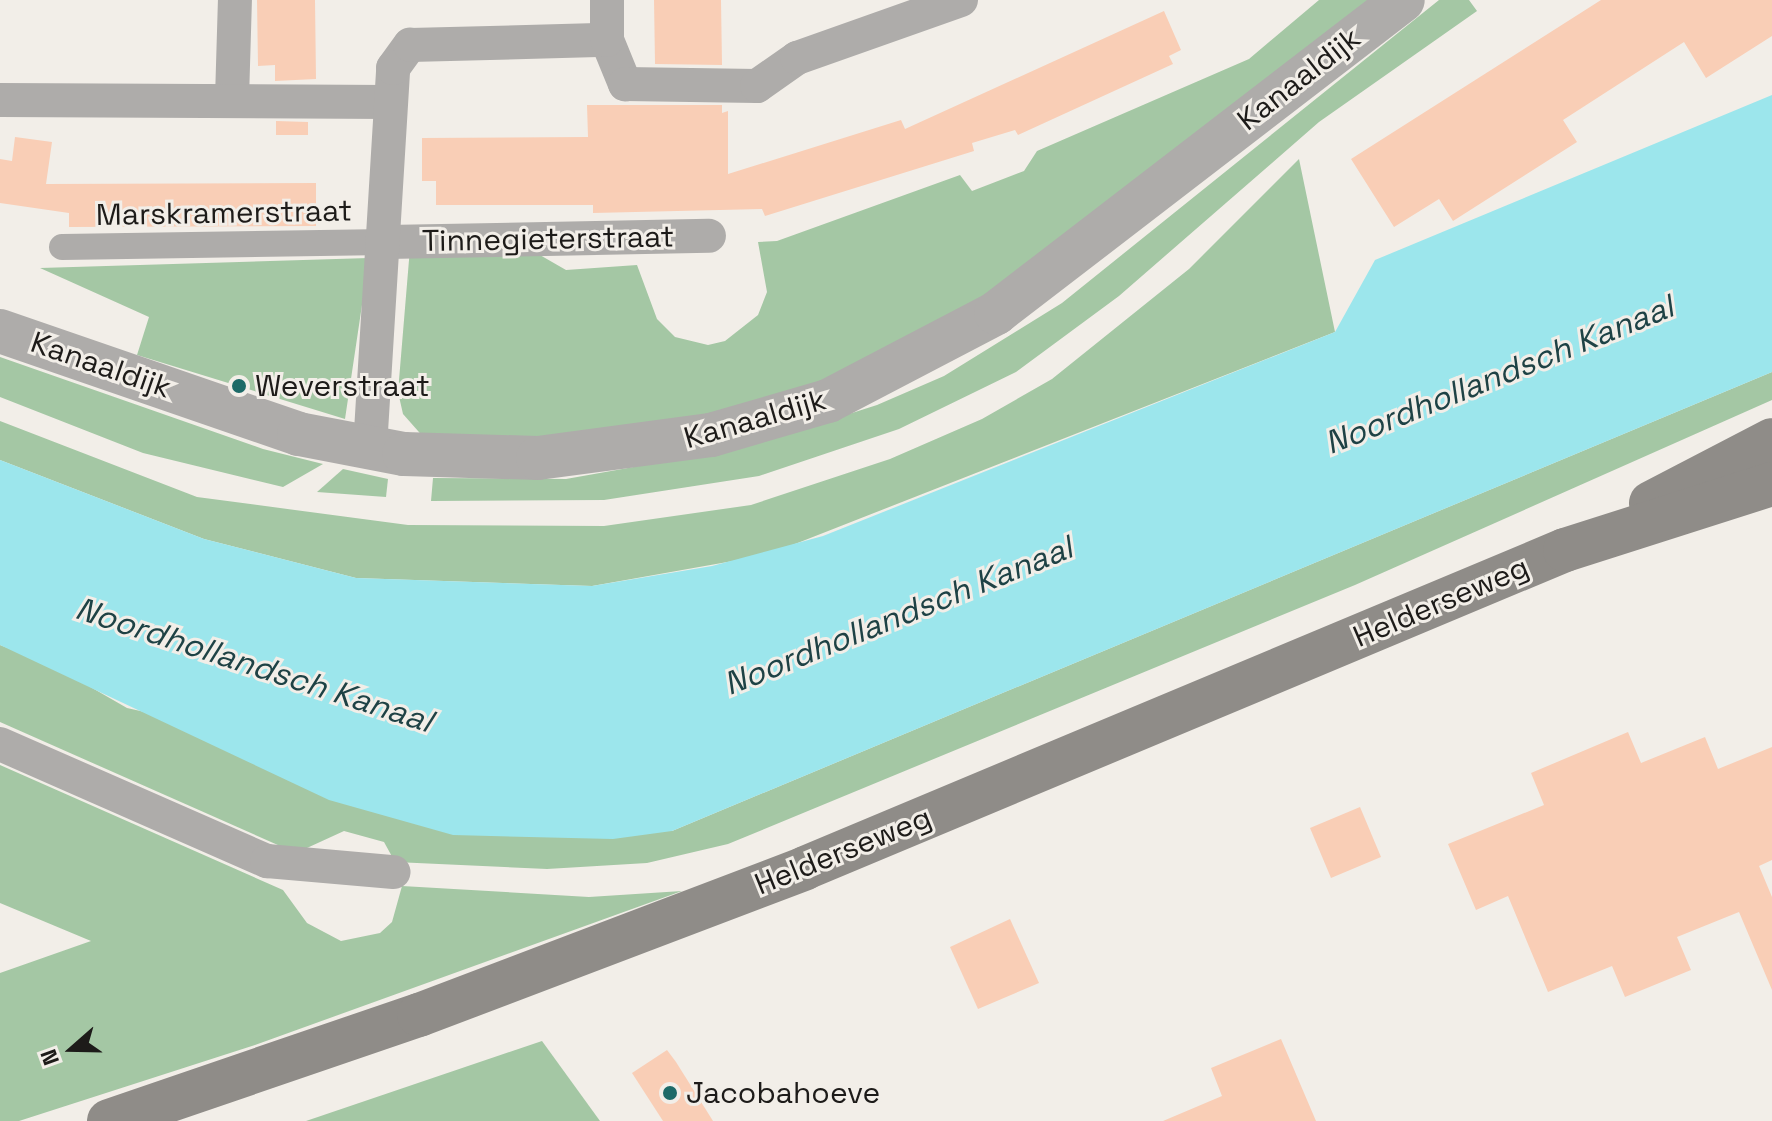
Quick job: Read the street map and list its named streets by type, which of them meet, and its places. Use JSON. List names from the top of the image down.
{
  "streets": {
    "main road": ["Helderseweg"],
    "street": ["Kanaaldijk", "Marskramerstraat", "Tinnegieterstraat"]
  },
  "crossings": [
    ["Marskramerstraat", "Tinnegieterstraat"]
  ],
  "water": ["Noordhollandsch Kanaal"],
  "places": ["Weverstraat", "Jacobahoeve"],
  "north": "left"
}
